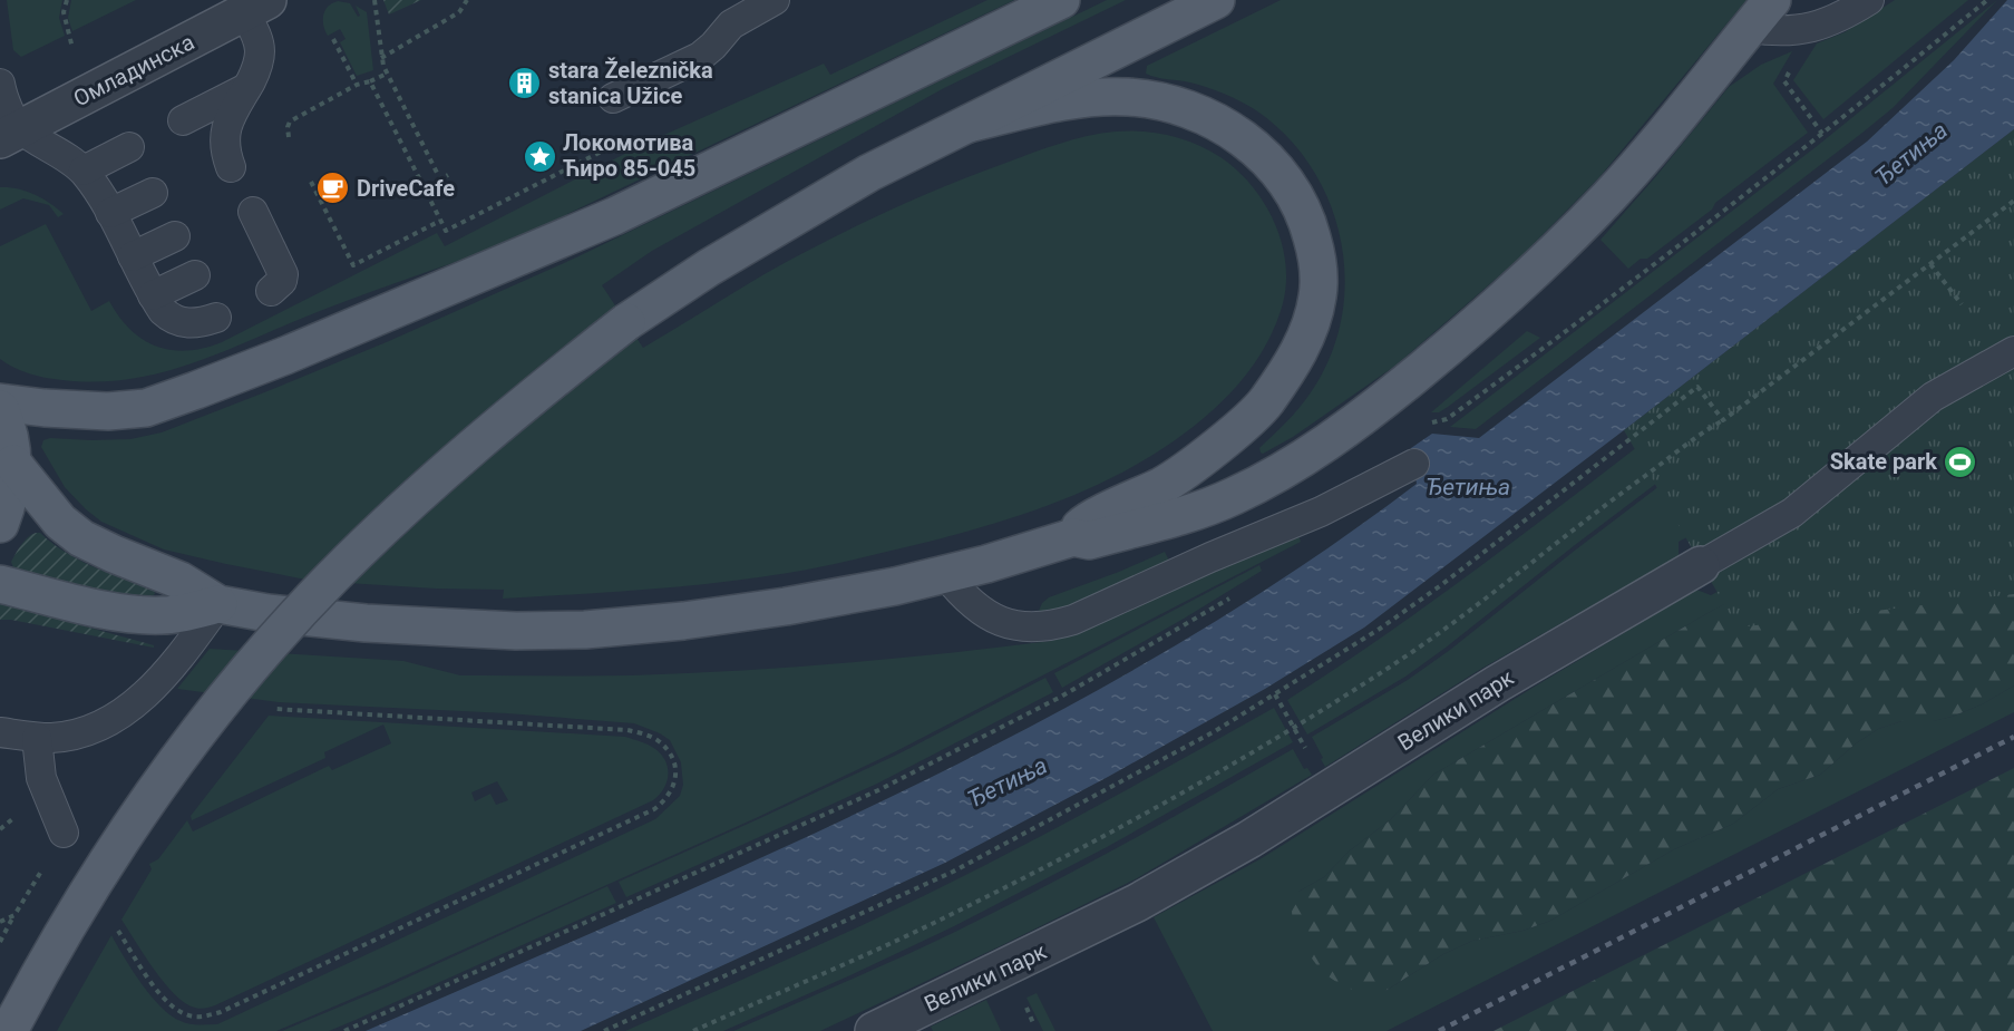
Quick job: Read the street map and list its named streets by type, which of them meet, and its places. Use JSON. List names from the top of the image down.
{
  "streets": {
    "street": ["Омладинска", "Велики парк"]
  },
  "water": ["Ђетиња"],
  "places": {
    "building": ["stara Železnička stanica Užice"],
    "place": ["Локомотива Ћиро 85-045"],
    "cafe": ["DriveCafe"],
    "sports": ["Skate park"]
  }
}
